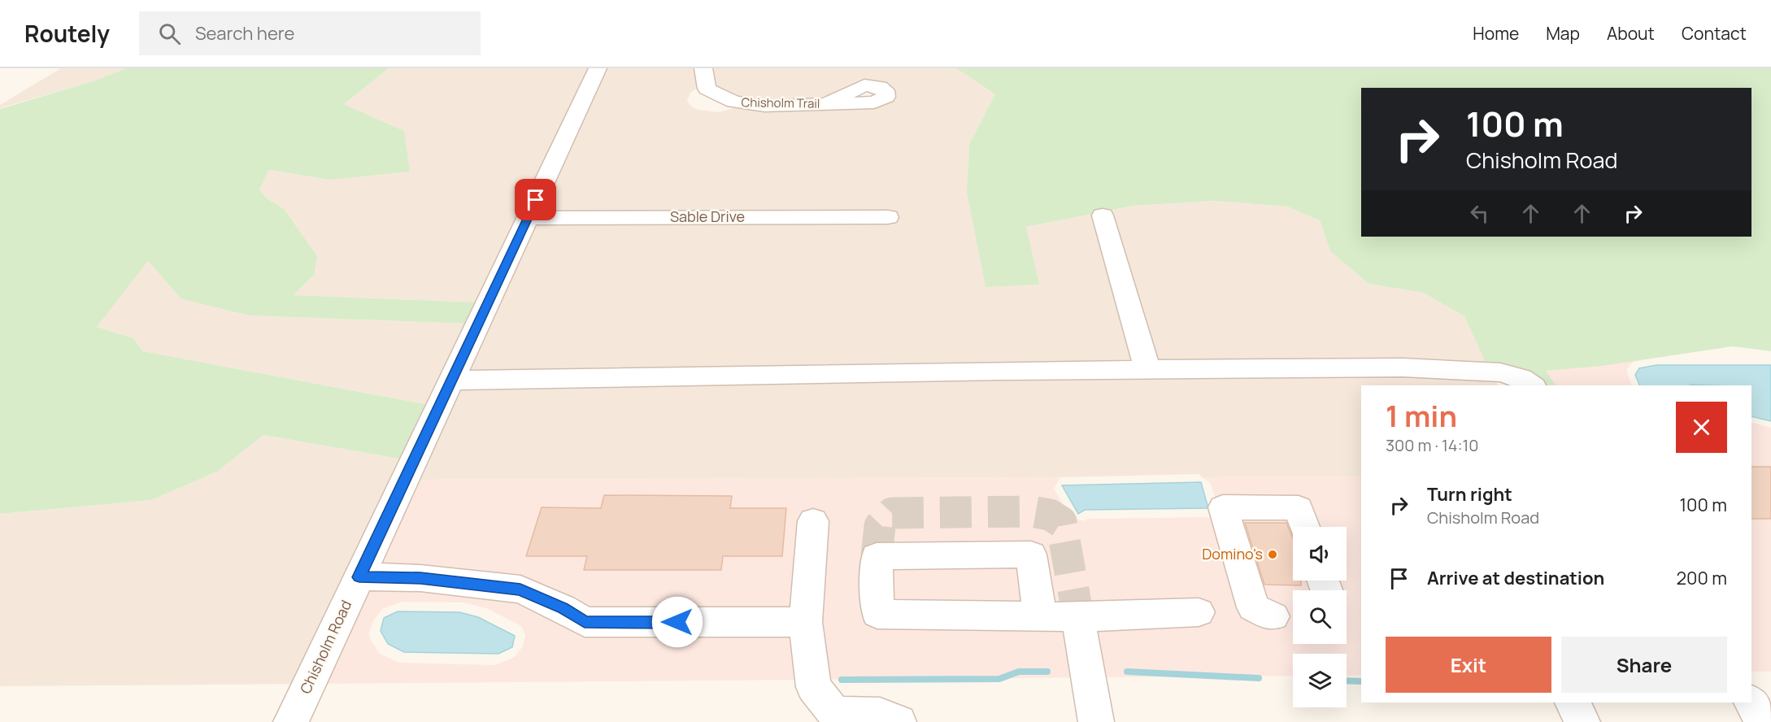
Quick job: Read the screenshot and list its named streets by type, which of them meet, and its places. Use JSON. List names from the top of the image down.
{
  "streets": {
    "street": ["Chisholm Trail", "Sable Drive", "Chisholm Road"]
  },
  "crossings": [
    ["Sable Drive", "Chisholm Road"]
  ],
  "places": ["Domino's"],
  "page": {
    "header": "Routely",
    "search": "Search here",
    "nav": [
      "Home",
      "Map",
      "About",
      "Contact"
    ],
    "turn": ["100 m", "Chisholm Road"],
    "heading": ["1 min", "300 m · 14:10"],
    "list": [
      {
        "name": "Turn right",
        "note": "Chisholm Road",
        "value": "100 m"
      },
      {
        "name": "Arrive at destination",
        "value": "200 m"
      }
    ],
    "buttons": ["Exit", "Share"]
  }
}
